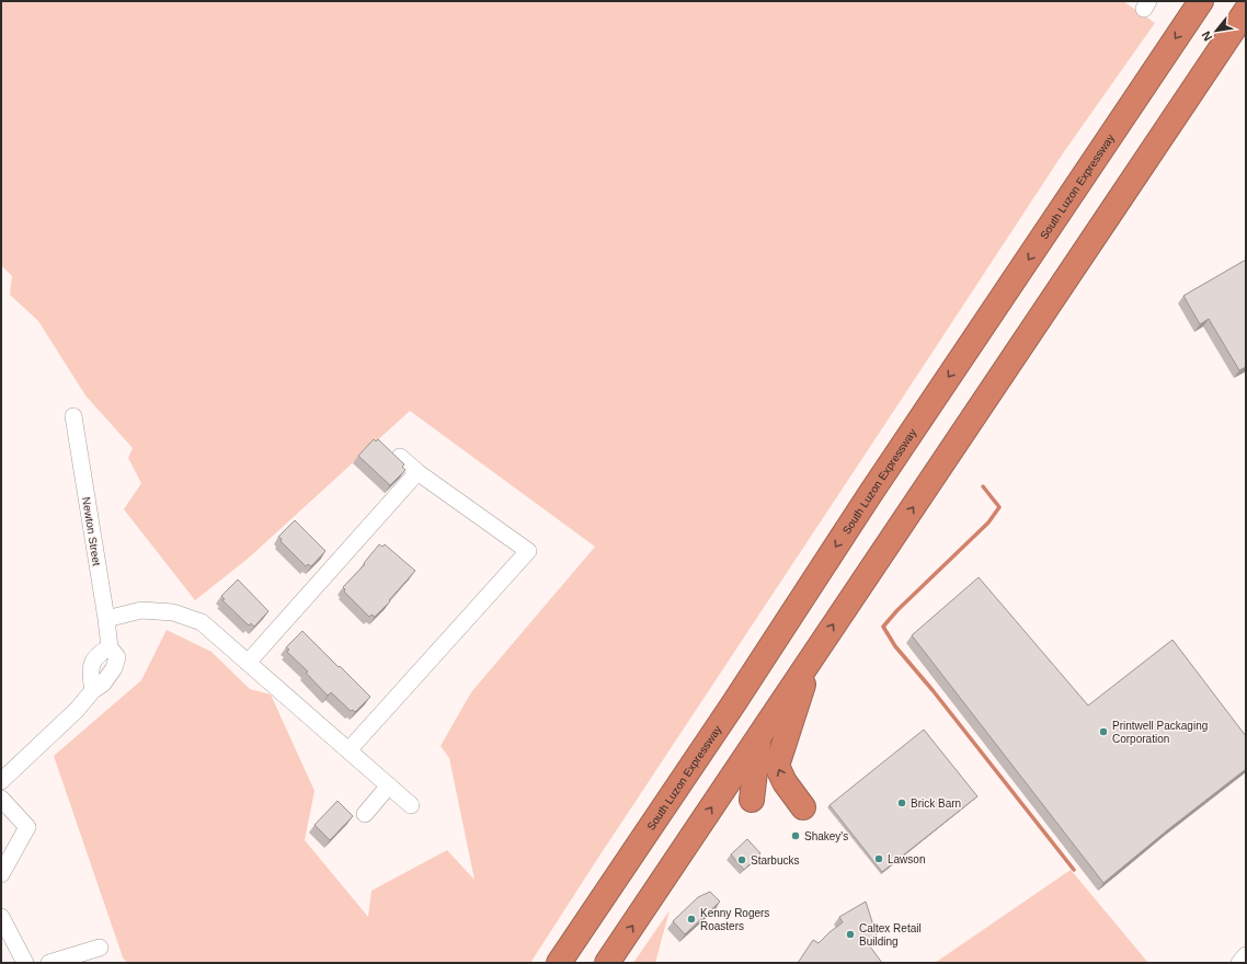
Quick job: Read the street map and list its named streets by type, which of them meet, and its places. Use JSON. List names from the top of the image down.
{
  "streets": {
    "highway": ["South Luzon Expressway"],
    "street": ["Newton Street"]
  },
  "places": [
    "Printwell Packaging Corporation",
    "Brick Barn",
    "Shakey's",
    "Lawson",
    "Starbucks",
    "Kenny Rogers Roasters",
    "Caltex Retail Building"
  ],
  "north": "bottom left"
}
